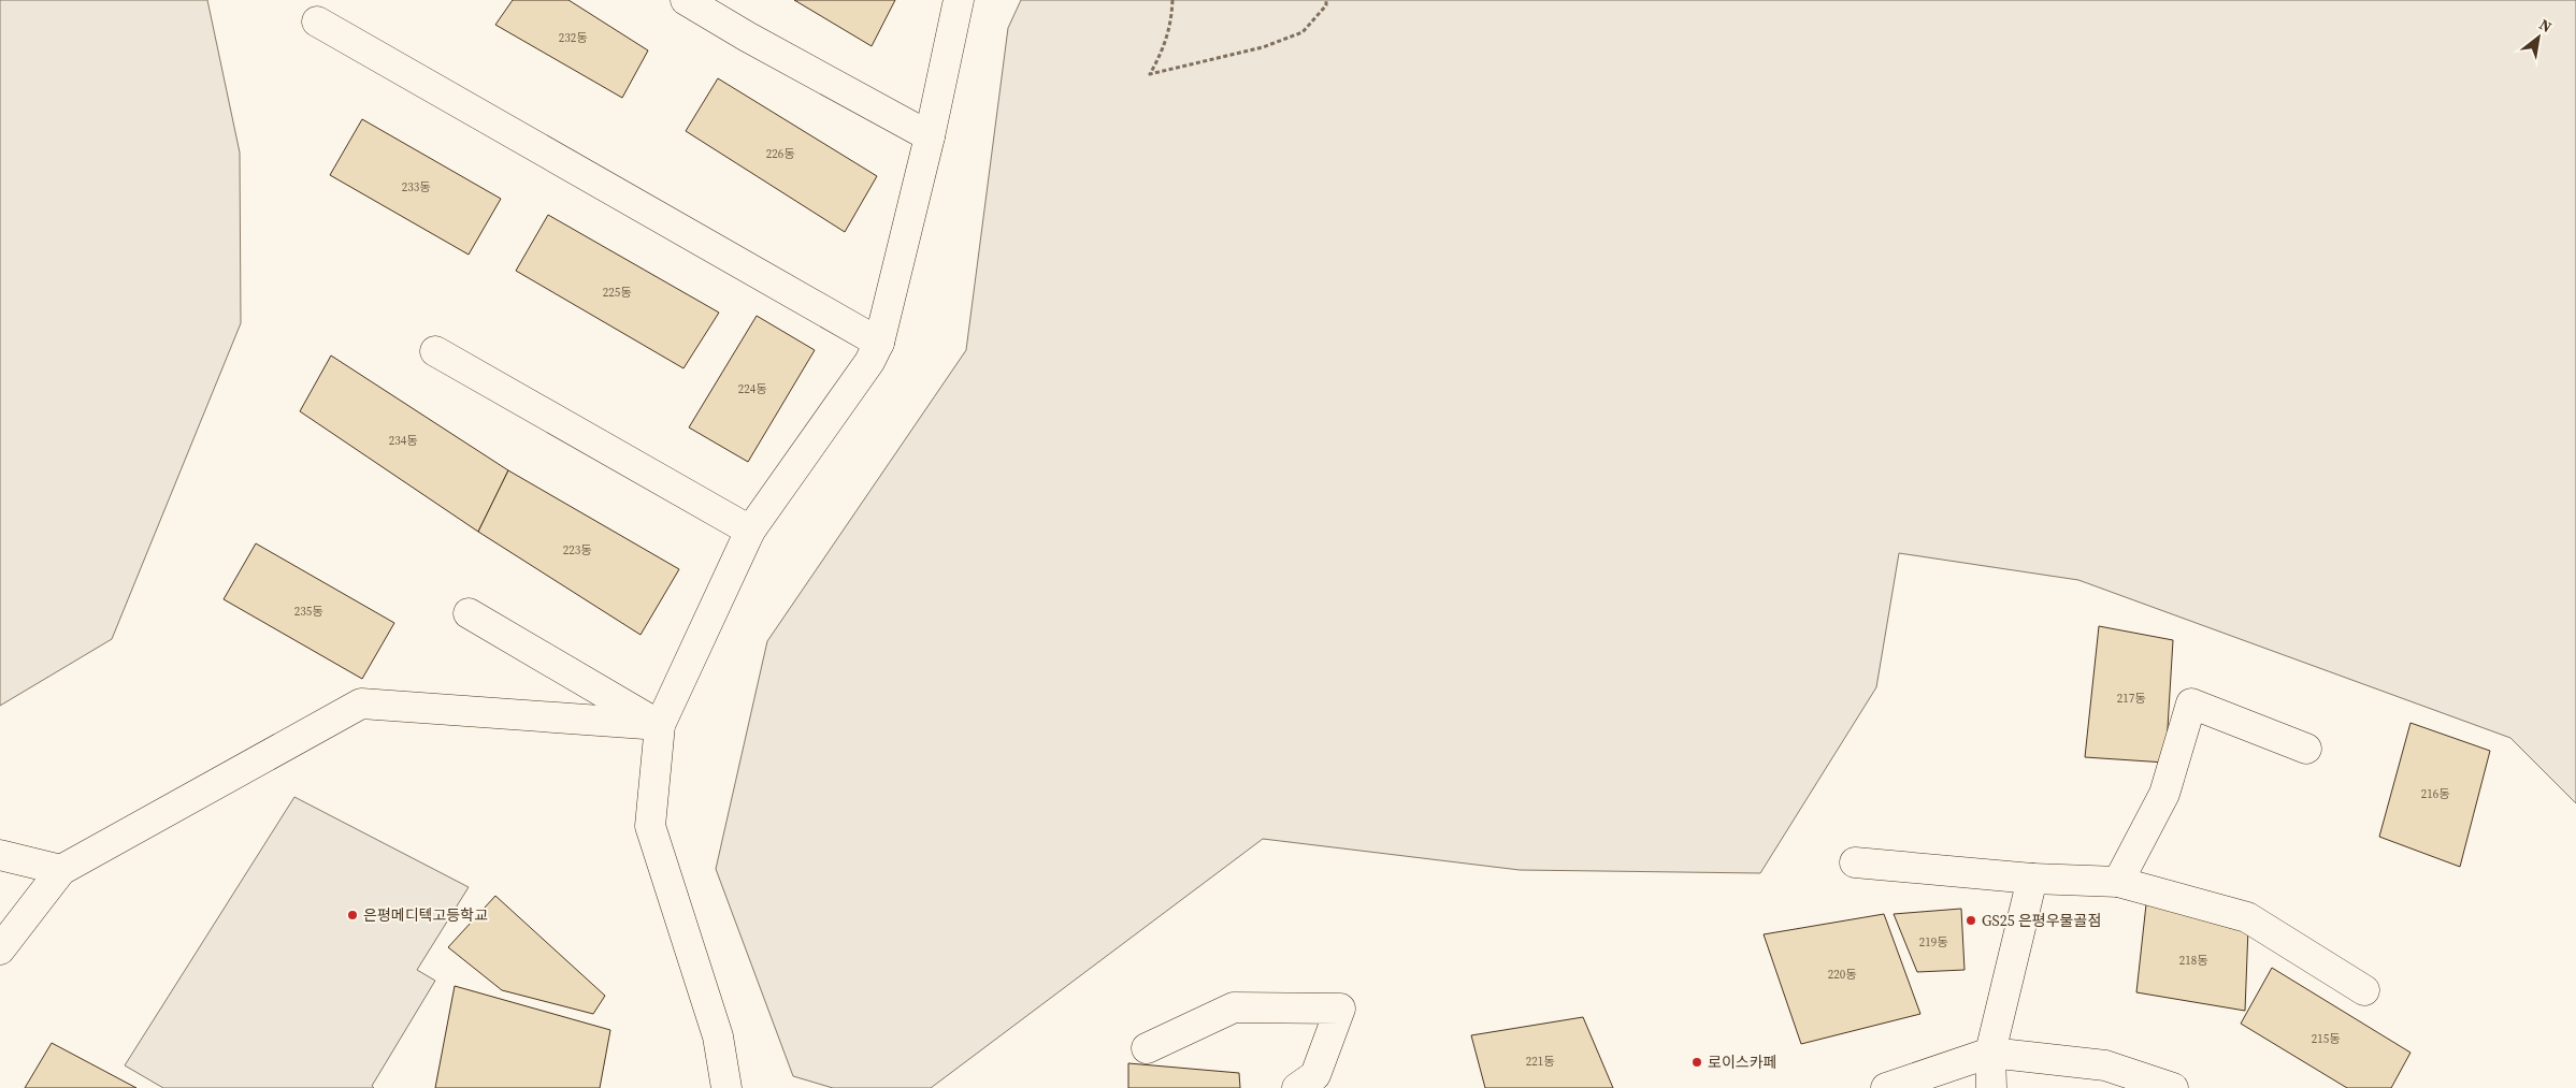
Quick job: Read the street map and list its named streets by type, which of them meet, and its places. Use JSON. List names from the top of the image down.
{
  "places": ["은평메디텍고등학교", "GS25 은평우물골점", "로이스카페"],
  "house_numbers": [
    "232동",
    "226동",
    "233동",
    "225동",
    "224동",
    "234동",
    "223동",
    "235동",
    "217동",
    "216동",
    "219동",
    "218동",
    "220동",
    "215동",
    "221동"
  ],
  "north": "top right"
}
